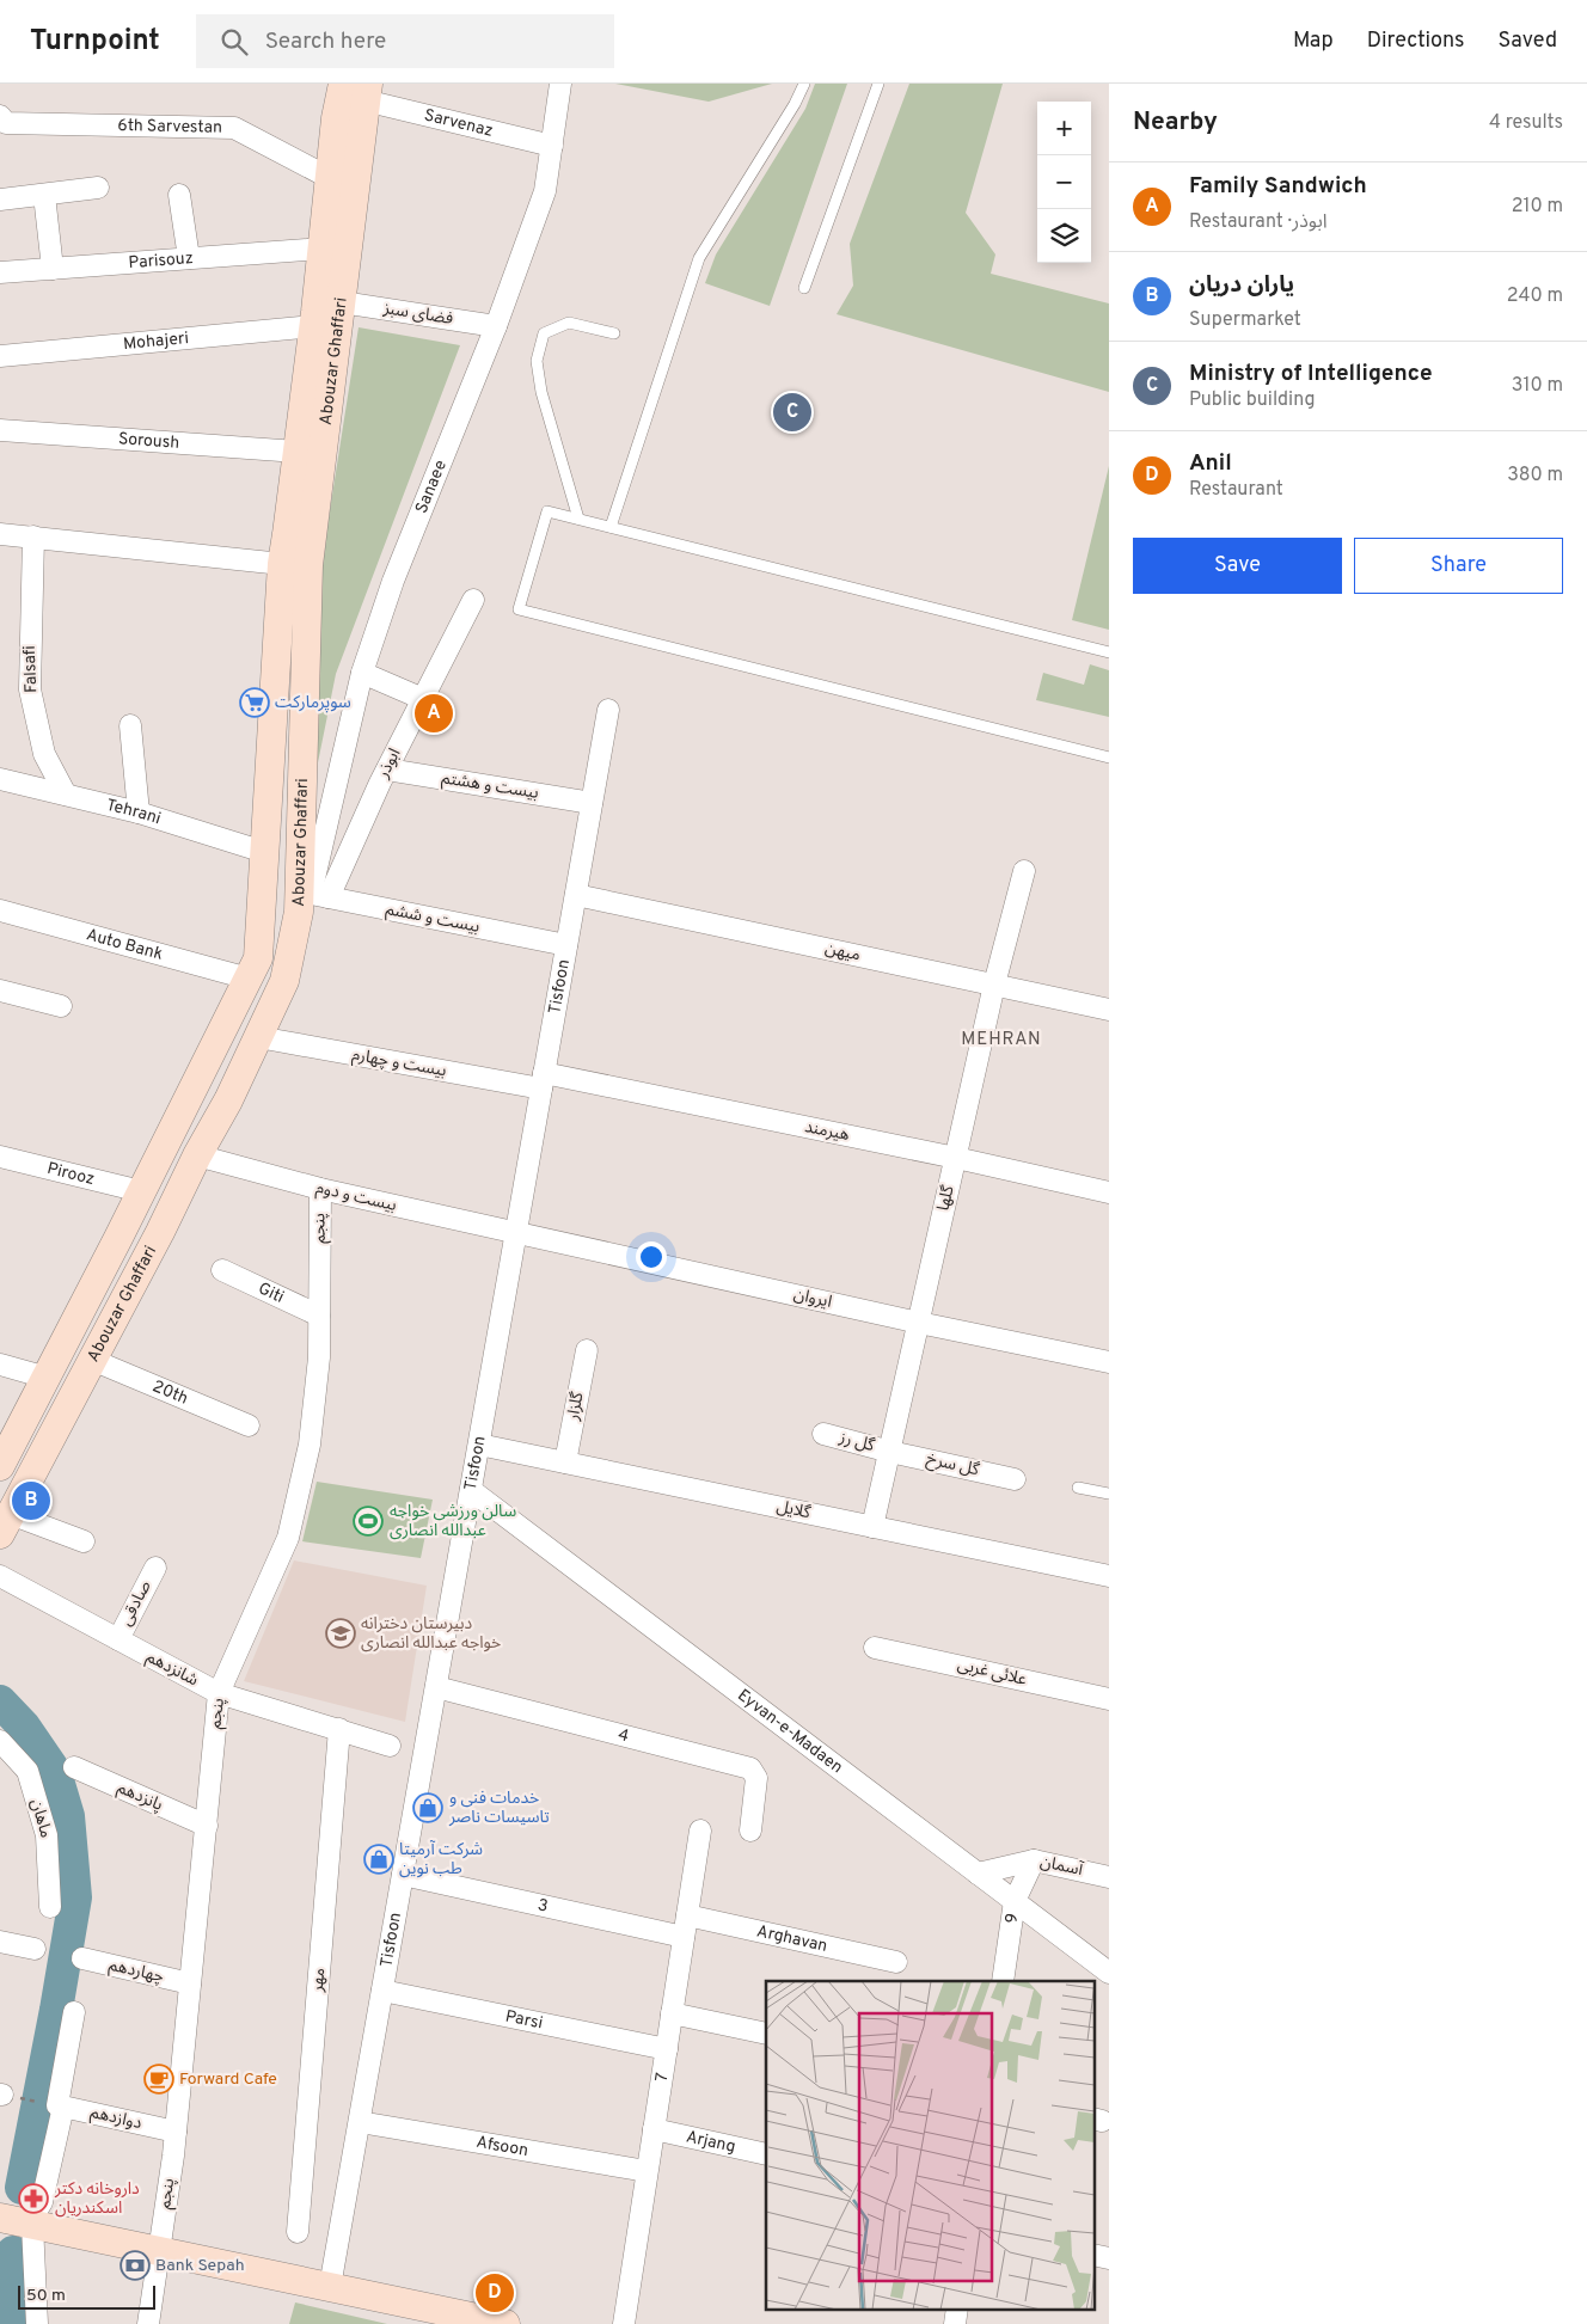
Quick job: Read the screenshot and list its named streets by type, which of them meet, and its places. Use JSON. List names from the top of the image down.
{
  "streets": {
    "main road": ["Abouzar Ghaffari"],
    "street": [
      "Sarvenaz",
      "6th Sarvestan",
      "Parisouz",
      "فضای سبز",
      "Mohajeri",
      "Soroush",
      "Sanaee",
      "Falsafi",
      "ابوذر",
      "بیست و هشتم",
      "Tehrani",
      "بیست و ششم",
      "Auto Bank",
      "میهن",
      "Tisfoon",
      "بیست و چهارم",
      "هیرمند",
      "Pirooz",
      "بیست و دوم",
      "گلها",
      "پنجم",
      "Giti",
      "ایروان",
      "20th",
      "گلزار",
      "گل رز",
      "گل سرخ",
      "گلایل",
      "صادقی",
      "شانزدهم",
      "علائی غربی",
      "Eyvan-e-Madaen",
      "4",
      "پانزدهم",
      "ماهان",
      "آسمان",
      "3",
      "9",
      "Arghavan",
      "چهاردهم",
      "مهر",
      "Parsi",
      "7",
      "دوازدهم",
      "Arjang",
      "Afsoon"
    ]
  },
  "crossings": [
    ["Sarvenaz", "Abouzar Ghaffari"],
    ["Sarvenaz", "Sanaee"],
    ["6th Sarvestan", "Abouzar Ghaffari"],
    ["Parisouz", "Abouzar Ghaffari"],
    ["فضای سبز", "Abouzar Ghaffari"],
    ["فضای سبز", "Sanaee"],
    ["Mohajeri", "Abouzar Ghaffari"],
    ["Abouzar Ghaffari", "Soroush"],
    ["Abouzar Ghaffari", "Sanaee"],
    ["Abouzar Ghaffari", "ابوذر"],
    ["Abouzar Ghaffari", "Tehrani"],
    ["Abouzar Ghaffari", "بیست و ششم"],
    ["Abouzar Ghaffari", "Auto Bank"],
    ["Abouzar Ghaffari", "بیست و چهارم"],
    ["Abouzar Ghaffari", "Pirooz"],
    ["Abouzar Ghaffari", "بیست و دوم"],
    ["Abouzar Ghaffari", "20th"],
    ["Sanaee", "ابوذر"],
    ["Sanaee", "بیست و ششم"],
    ["Falsafi", "Tehrani"],
    ["ابوذر", "بیست و هشتم"],
    ["ابوذر", "بیست و ششم"],
    ["بیست و هشتم", "Tisfoon"],
    ["بیست و ششم", "Tisfoon"],
    ["میهن", "Tisfoon"],
    ["میهن", "گلها"],
    ["Tisfoon", "بیست و چهارم"],
    ["Tisfoon", "هیرمند"],
    ["Tisfoon", "بیست و دوم"],
    ["Tisfoon", "ایروان"],
    ["Tisfoon", "گلایل"],
    ["Tisfoon", "Eyvan-e-Madaen"],
    ["Tisfoon", "4"],
    ["Tisfoon", "3"],
    ["Tisfoon", "Parsi"],
    ["Tisfoon", "Afsoon"],
    ["بیست و چهارم", "هیرمند"],
    ["هیرمند", "گلها"],
    ["بیست و دوم", "پنجم"],
    ["بیست و دوم", "ایروان"],
    ["گلها", "ایروان"],
    ["گلها", "گل رز"],
    ["گلها", "گل سرخ"],
    ["گلها", "گلایل"],
    ["پنجم", "Giti"],
    ["پنجم", "شانزدهم"],
    ["پنجم", "پانزدهم"],
    ["پنجم", "چهاردهم"],
    ["پنجم", "دوازدهم"],
    ["گلزار", "گلایل"],
    ["گل رز", "گل سرخ"],
    ["صادقی", "شانزدهم"],
    ["شانزدهم", "مهر"],
    ["Eyvan-e-Madaen", "آسمان"],
    ["Eyvan-e-Madaen", "9"],
    ["آسمان", "9"],
    ["3", "7"],
    ["Arghavan", "7"],
    ["Parsi", "7"],
    ["7", "Arjang"],
    ["7", "Afsoon"]
  ],
  "districts": ["MEHRAN"],
  "places": {
    "supermarket": ["سوپرمارکت"],
    "sports": ["سالن ورزشی خواجه عبدالله انصاری"],
    "school or university": ["دبیرستان دخترانه خواجه عبدالله انصاری"],
    "shop": ["خدمات فنی و تاسیسات ناصر", "شرکت آرمیتا طب نوین"],
    "cafe": ["Forward Cafe"],
    "pharmacy": ["داروخانه دکتر اسکندریان"],
    "bank": ["Bank Sepah"]
  },
  "scale_bar": "50 m",
  "page": {
    "header": "Turnpoint",
    "search": "Search here",
    "nav": ["Map", "Directions", "Saved"],
    "heading": ["Nearby", "4 results"],
    "map_buttons": ["+", "−"],
    "list": [
      {
        "mark": "A",
        "name": "Family Sandwich",
        "note": "Restaurant · ابوذر",
        "value": "210 m"
      },
      {
        "mark": "B",
        "name": "یاران دریان",
        "note": "Supermarket",
        "value": "240 m"
      },
      {
        "mark": "C",
        "name": "Ministry of Intelligence",
        "note": "Public building",
        "value": "310 m"
      },
      {
        "mark": "D",
        "name": "Anil",
        "note": "Restaurant",
        "value": "380 m"
      }
    ],
    "pins": [
      "C",
      "A",
      "B",
      "D"
    ],
    "buttons": ["Save", "Share"],
    "scale": "50 m"
  }
}
